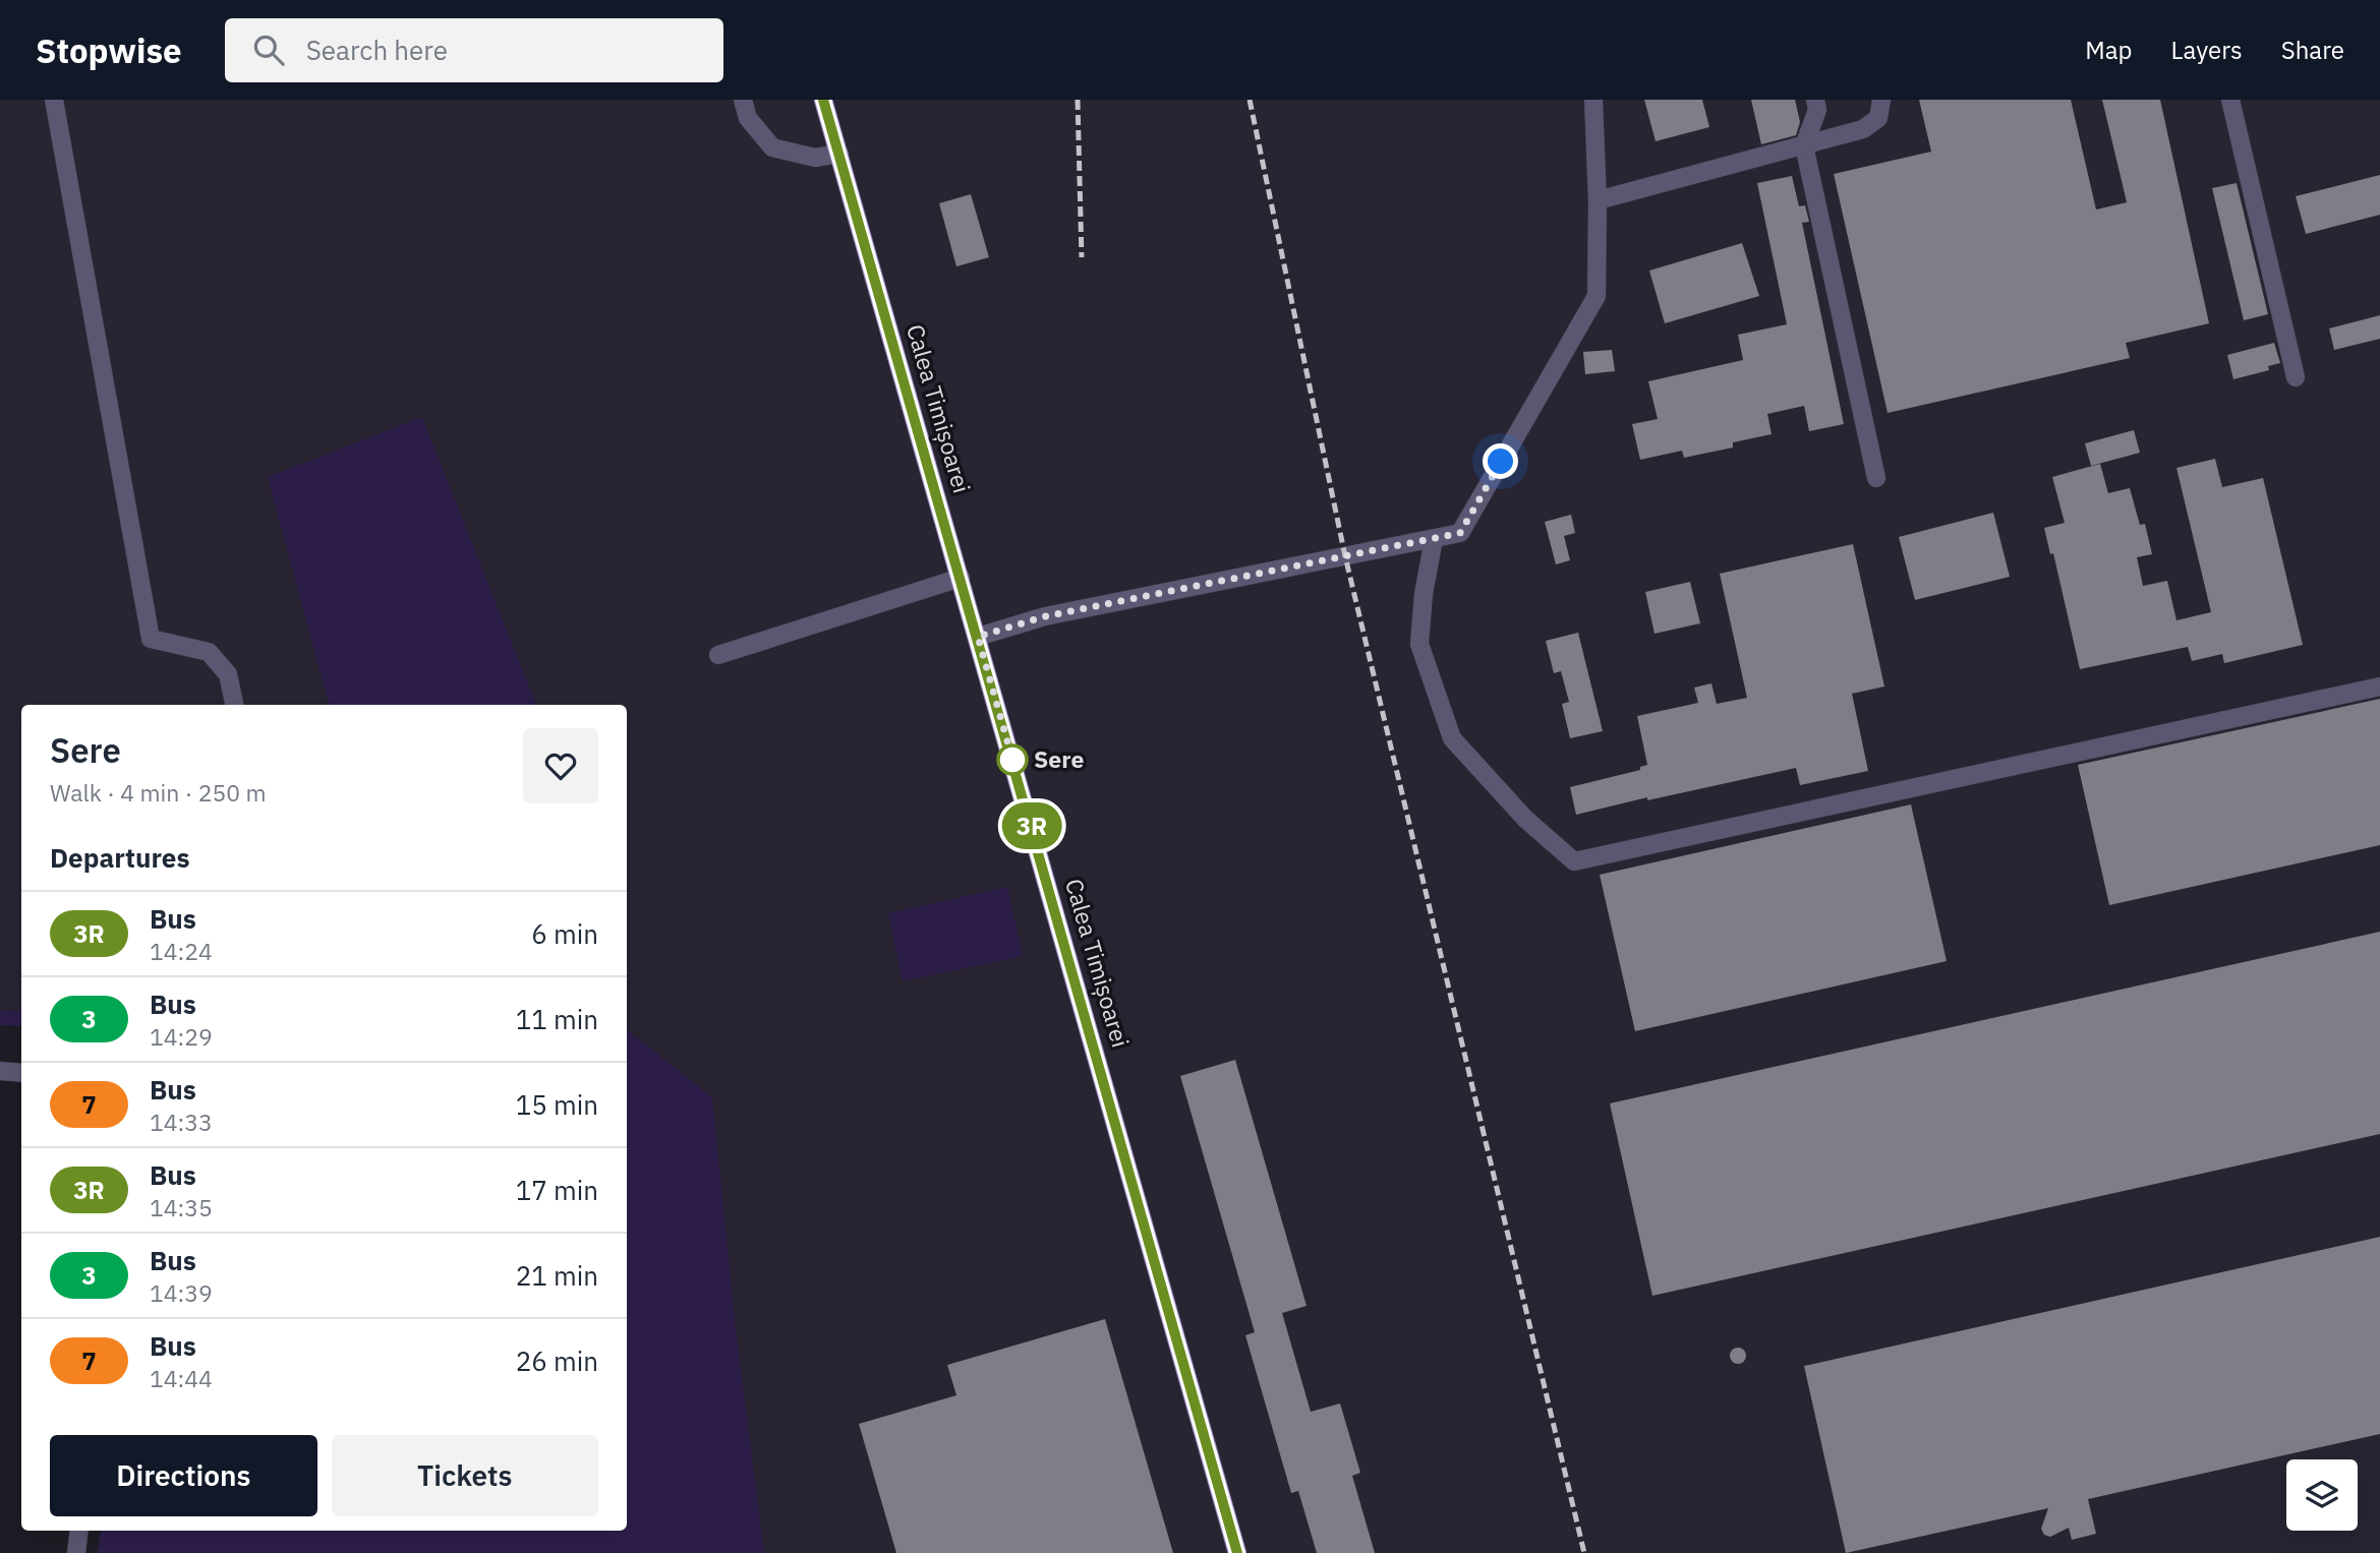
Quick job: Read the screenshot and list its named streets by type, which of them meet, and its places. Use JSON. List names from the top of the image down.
{
  "streets": {
    "main road": ["Calea Timișoarei"]
  },
  "places": ["Sere"],
  "lines": ["bus line 3R"],
  "page": {
    "header": "Stopwise",
    "search": "Search here",
    "nav": ["Map", "Layers", "Share"],
    "on_map": "3R",
    "heading": [
      ["Sere", "Walk · 4 min · 250 m"],
      "Departures"
    ],
    "list": [
      {
        "mark": "3R",
        "name": "Bus",
        "note": "14:24",
        "value": "6 min"
      },
      {
        "mark": "3",
        "name": "Bus",
        "note": "14:29",
        "value": "11 min"
      },
      {
        "mark": "7",
        "name": "Bus",
        "note": "14:33",
        "value": "15 min"
      },
      {
        "mark": "3R",
        "name": "Bus",
        "note": "14:35",
        "value": "17 min"
      },
      {
        "mark": "3",
        "name": "Bus",
        "note": "14:39",
        "value": "21 min"
      },
      {
        "mark": "7",
        "name": "Bus",
        "note": "14:44",
        "value": "26 min"
      }
    ],
    "buttons": ["Directions", "Tickets"]
  }
}
